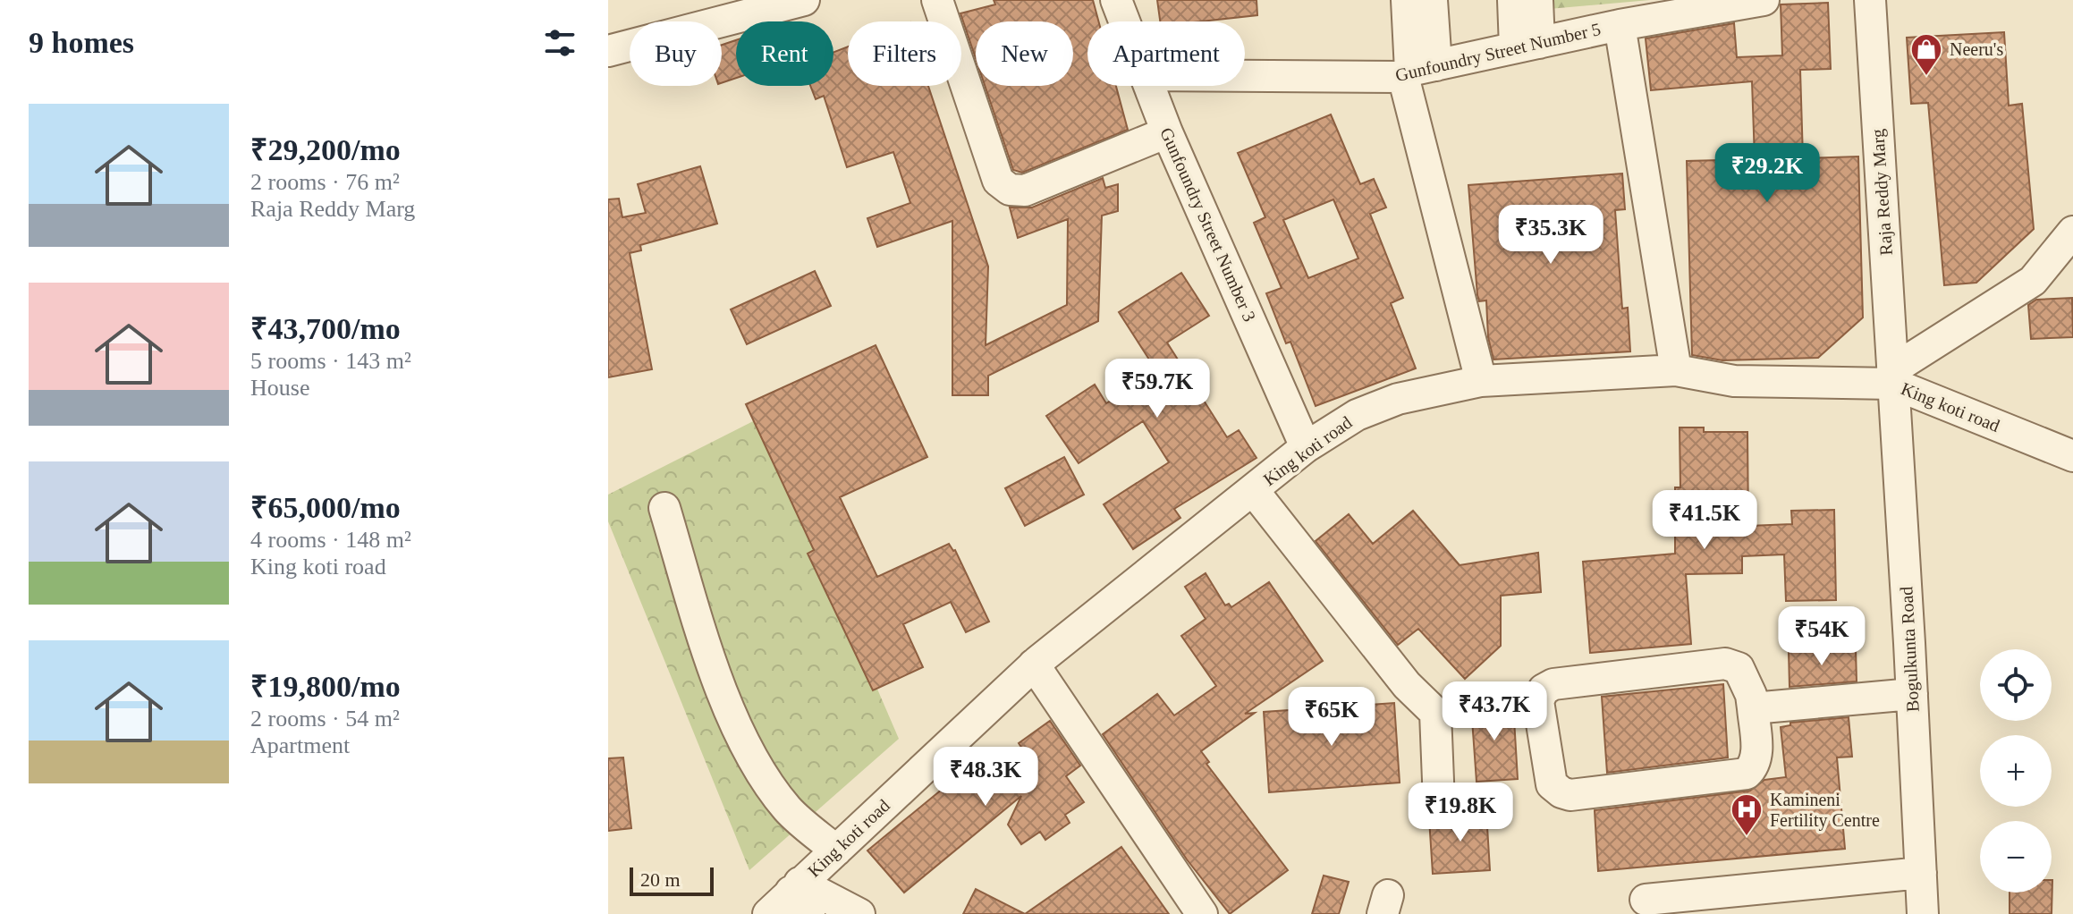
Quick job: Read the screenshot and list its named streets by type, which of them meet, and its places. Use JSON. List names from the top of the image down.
{
  "streets": {
    "street": [
      "Gunfoundry Street Number 5",
      "Raja Reddy Marg",
      "Gunfoundry Street Number 3",
      "King koti road",
      "Bogulkunta Road"
    ]
  },
  "crossings": [
    ["Raja Reddy Marg", "King koti road"],
    ["Raja Reddy Marg", "Bogulkunta Road"],
    ["Gunfoundry Street Number 3", "King koti road"],
    ["King koti road", "Bogulkunta Road"]
  ],
  "places": {
    "shop": ["Neeru's"],
    "hospital": ["Kamineni Fertility Centre"]
  },
  "scale_bar": "20 m",
  "page": {
    "heading": "9 homes",
    "chip": [
      "Buy",
      "Rent",
      "Filters",
      "New",
      "Apartment"
    ],
    "list": [
      {
        "name": "₹29,200/mo",
        "note": "2 rooms · 76 m² · Raja Reddy Marg"
      },
      {
        "name": "₹43,700/mo",
        "note": "5 rooms · 143 m² · House"
      },
      {
        "name": "₹65,000/mo",
        "note": "4 rooms · 148 m² · King koti road"
      },
      {
        "name": "₹19,800/mo",
        "note": "2 rooms · 54 m² · Apartment"
      }
    ],
    "price": [
      "₹29.2K",
      "₹35.3K",
      "₹59.7K",
      "₹41.5K",
      "₹54K",
      "₹43.7K",
      "₹65K",
      "₹48.3K",
      "₹19.8K"
    ],
    "map_buttons": ["+", "−"],
    "scale": "20 m"
  }
}
